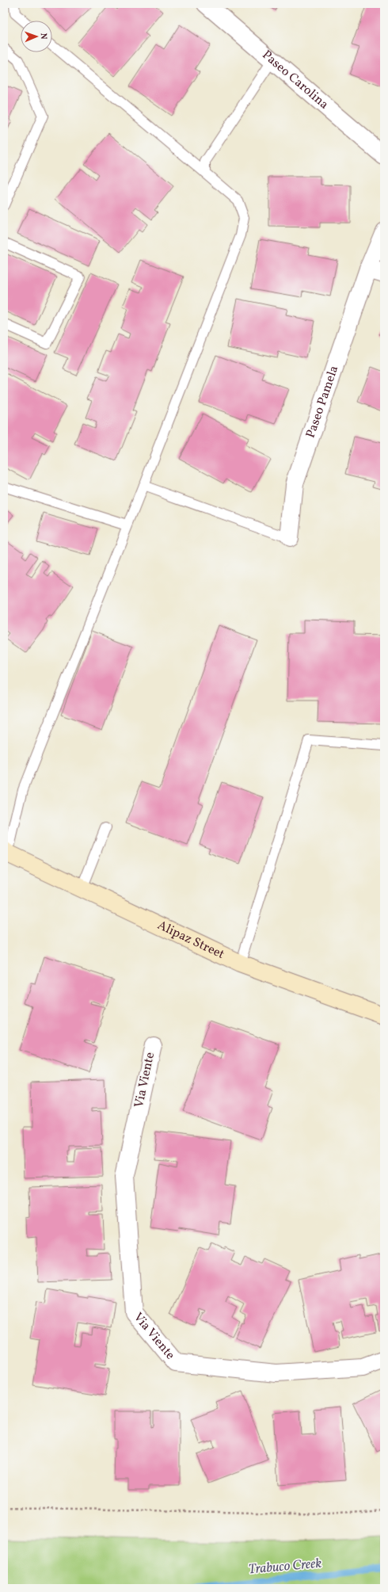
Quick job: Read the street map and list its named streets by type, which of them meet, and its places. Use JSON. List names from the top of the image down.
{
  "streets": {
    "main road": ["Alipaz Street"],
    "street": ["Paseo Carolina", "Paseo Pamela", "Via Viente"]
  },
  "water": ["Trabuco Creek"],
  "north": "right"
}
